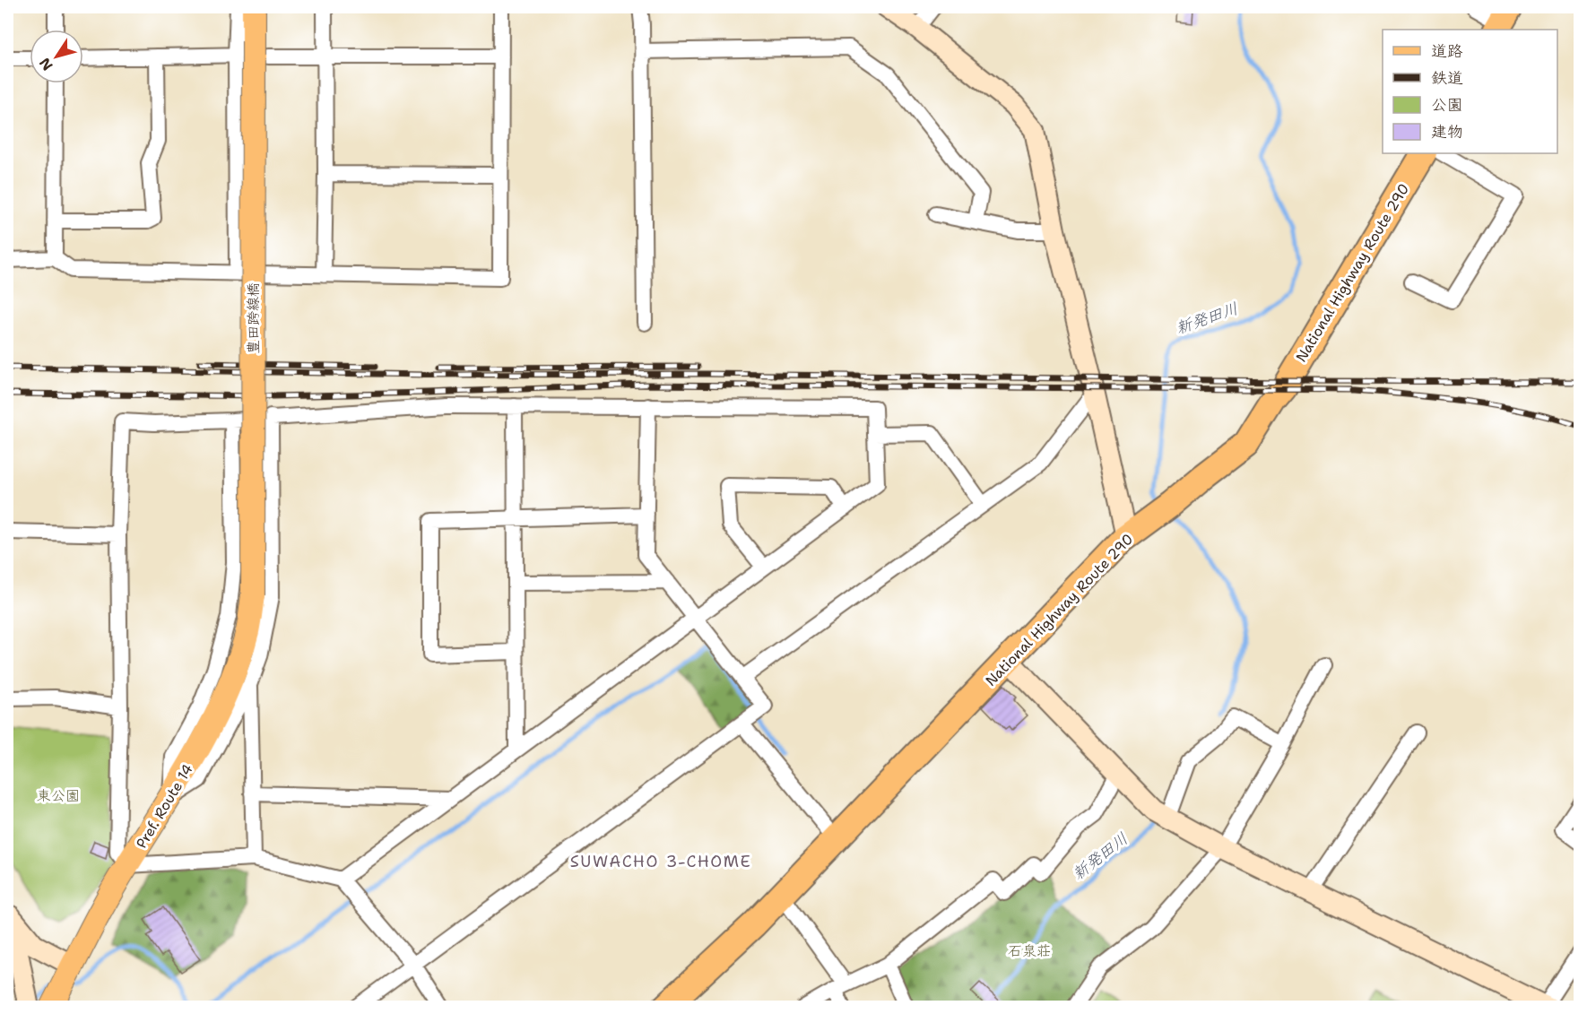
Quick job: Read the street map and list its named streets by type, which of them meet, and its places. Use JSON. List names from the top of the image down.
{
  "streets": {
    "highway": ["National Highway Route 290"],
    "main road": ["豊田跨線橋", "Pref. Route 14"]
  },
  "crossings": [
    ["豊田跨線橋", "Pref. Route 14"]
  ],
  "districts": ["SUWACHO 3-CHOME"],
  "water": ["新発田川"],
  "parks": ["東公園", "石泉荘"],
  "legend": [
    "道路",
    "鉄道",
    "公園",
    "建物"
  ],
  "north": "bottom left"
}
